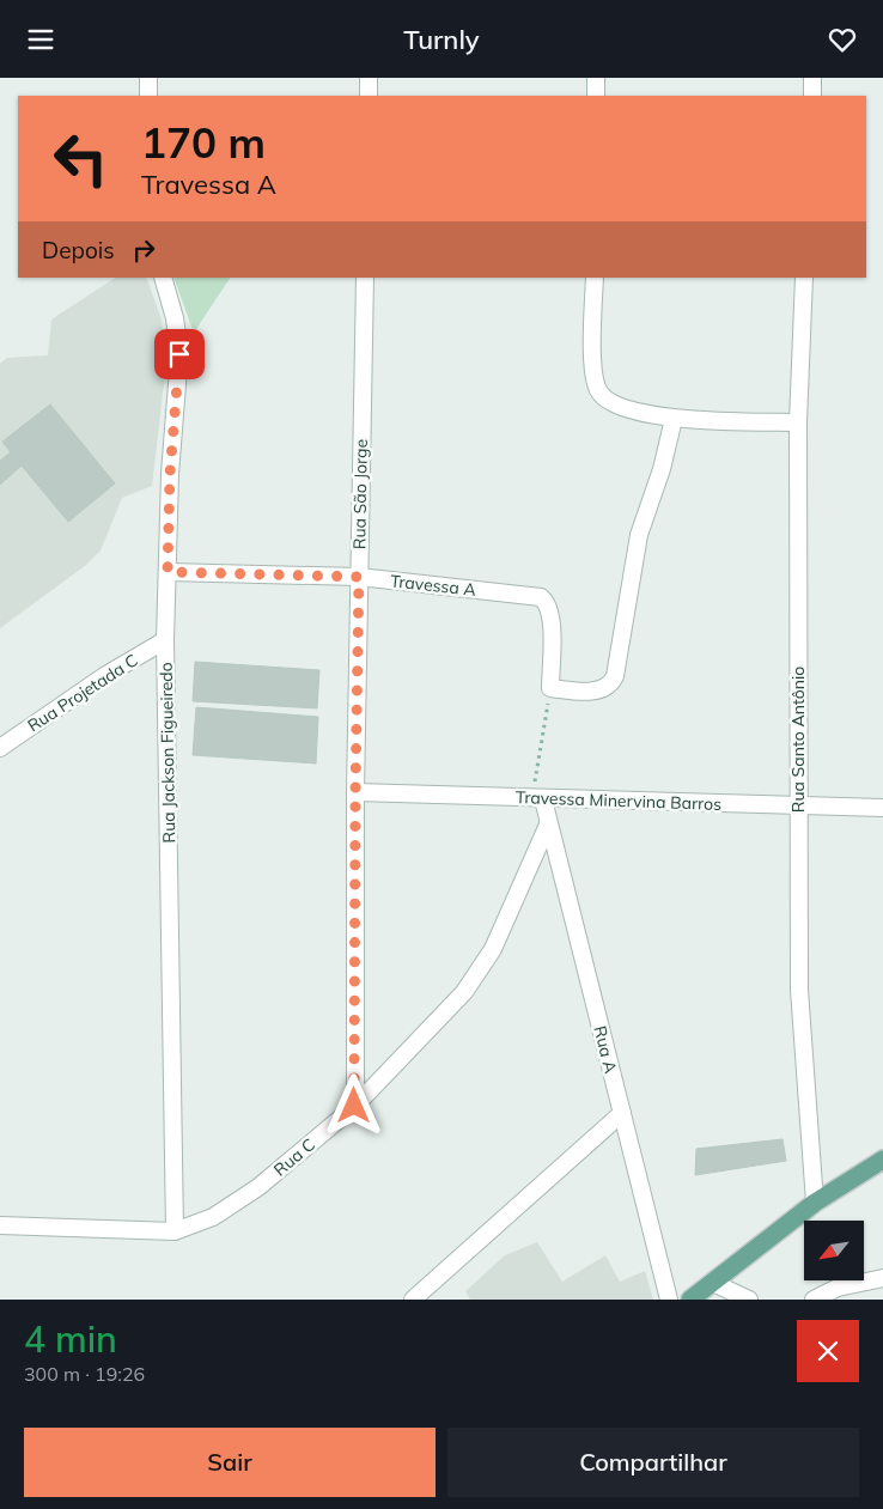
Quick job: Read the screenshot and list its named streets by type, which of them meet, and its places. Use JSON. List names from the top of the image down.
{
  "streets": {
    "street": [
      "Rua São Jorge",
      "Travessa A",
      "Rua Projetada C",
      "Rua Santo Antônio",
      "Rua Jackson Figueiredo",
      "Travessa Minervina Barros",
      "Rua A",
      "Rua C"
    ]
  },
  "crossings": [
    ["Rua São Jorge", "Travessa A"],
    ["Rua São Jorge", "Travessa Minervina Barros"],
    ["Rua São Jorge", "Rua C"],
    ["Travessa A", "Rua Jackson Figueiredo"],
    ["Rua Projetada C", "Rua Jackson Figueiredo"],
    ["Rua Santo Antônio", "Travessa Minervina Barros"],
    ["Rua Jackson Figueiredo", "Rua C"],
    ["Travessa Minervina Barros", "Rua A"],
    ["Rua A", "Rua C"]
  ],
  "north": "bottom left",
  "page": {
    "header": "Turnly",
    "turn": ["170 m", "Travessa A"],
    "then": "Depois",
    "heading": ["4 min", "300 m · 19:26"],
    "buttons": ["Sair", "Compartilhar"]
  }
}
